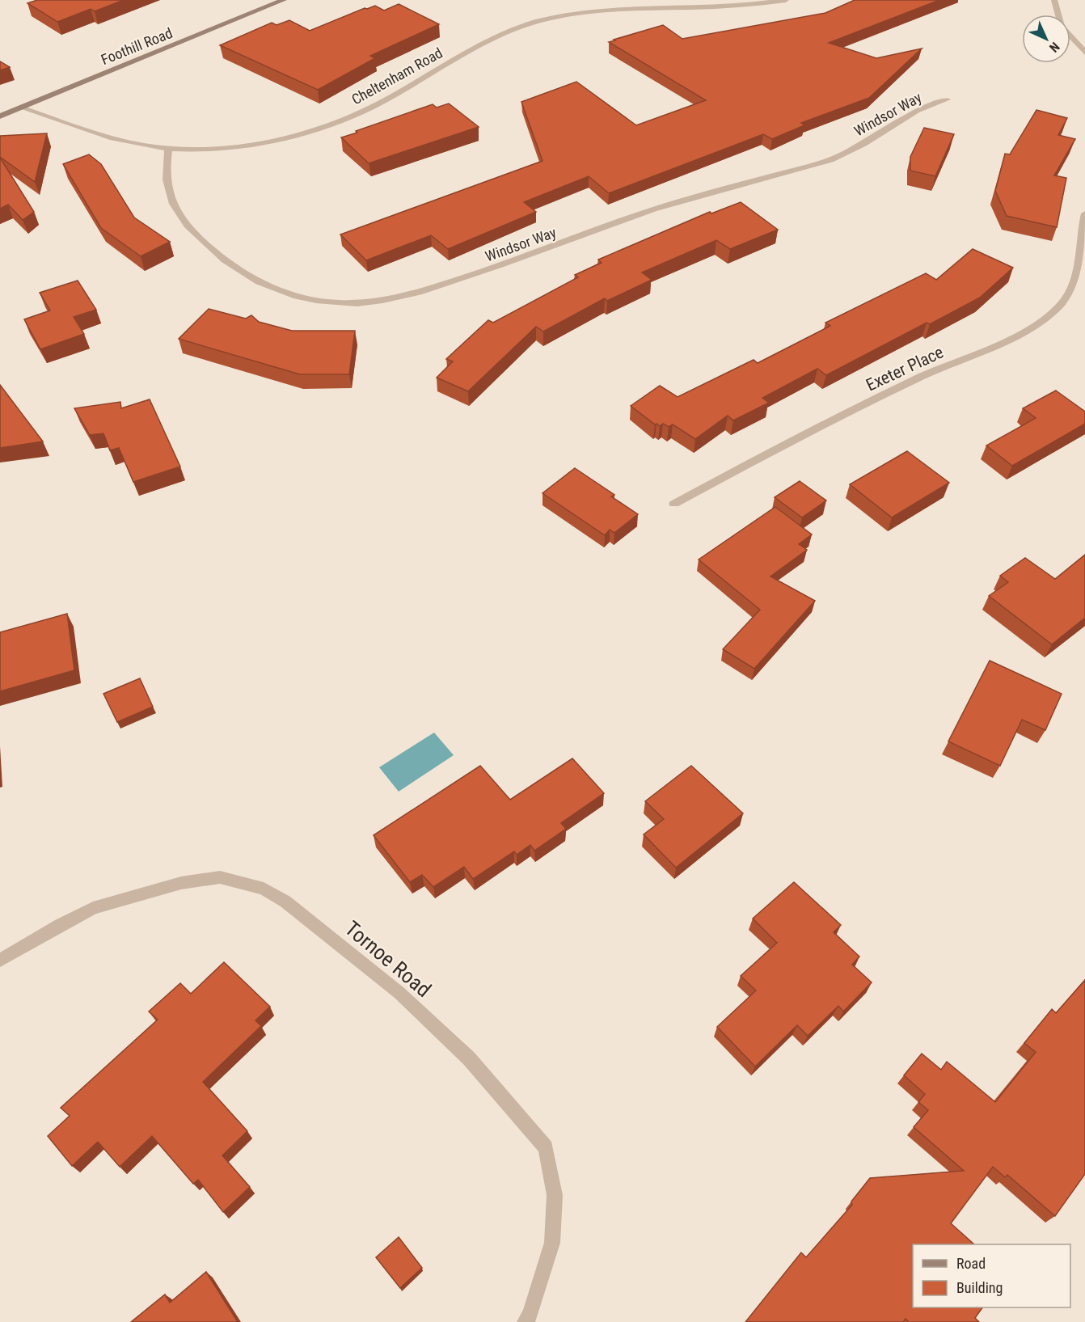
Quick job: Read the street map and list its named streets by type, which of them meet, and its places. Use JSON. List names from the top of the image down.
{
  "streets": {
    "main road": ["Foothill Road"],
    "street": [
      "Cheltenham Road",
      "Windsor Way",
      "Exeter Place",
      "Tornoe Road"
    ]
  },
  "crossings": [
    ["Foothill Road", "Cheltenham Road"],
    ["Cheltenham Road", "Windsor Way"]
  ],
  "legend": ["Road", "Building"],
  "north": "bottom right"
}
